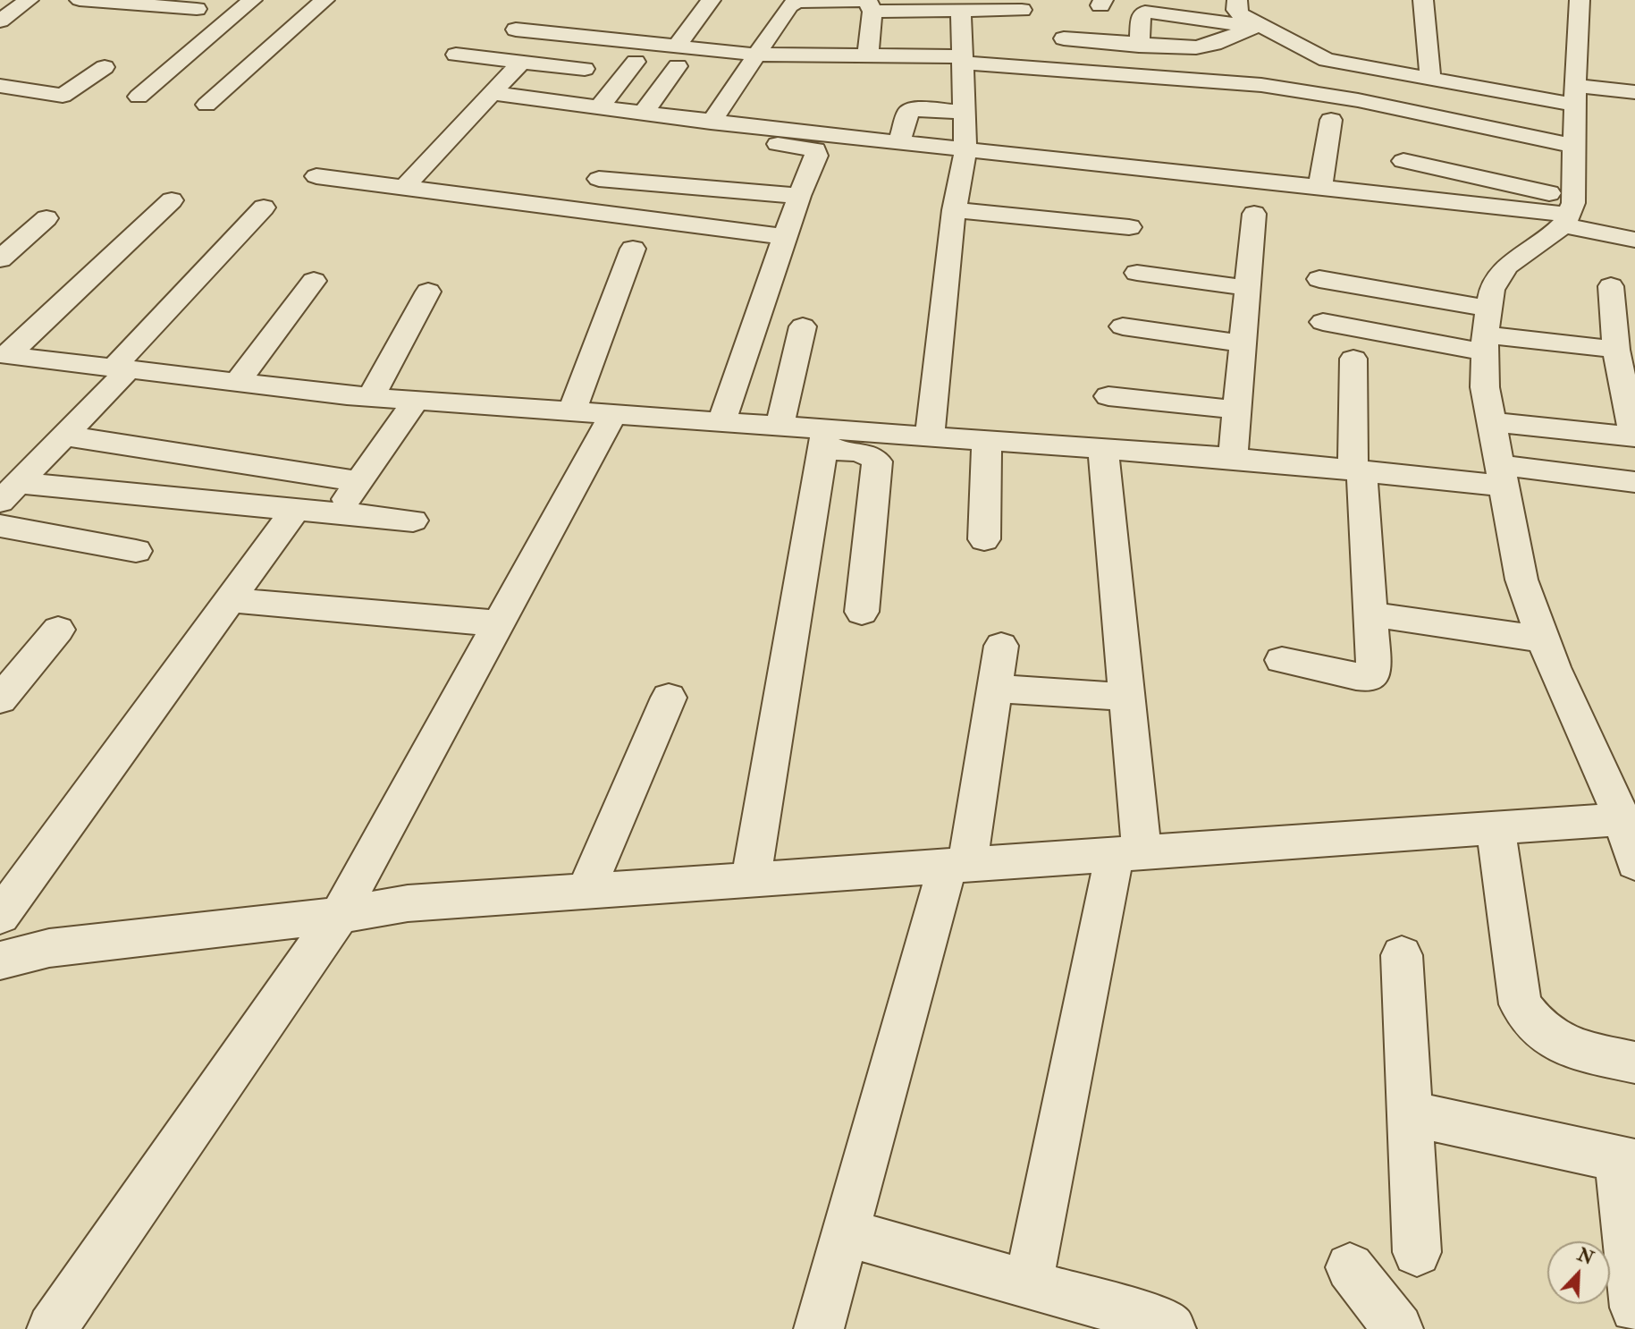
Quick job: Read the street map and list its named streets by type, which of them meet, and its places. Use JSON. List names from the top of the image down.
{
  "north": "top right"
}
